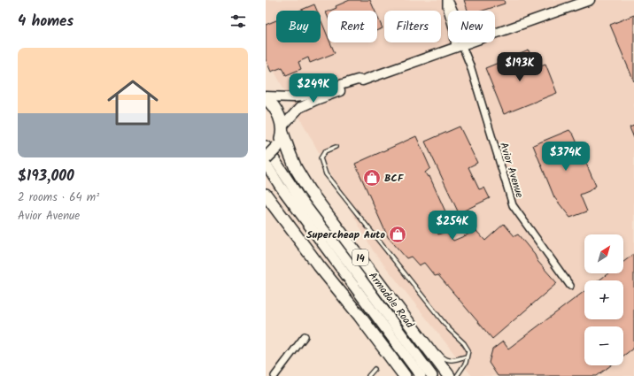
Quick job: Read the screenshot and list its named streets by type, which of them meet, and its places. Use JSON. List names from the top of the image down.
{
  "streets": {
    "highway": ["14", "Armadale Road"],
    "street": ["Avior Avenue"]
  },
  "crossings": [
    ["14", "Armadale Road"]
  ],
  "places": {
    "shop": ["BCF", "Supercheap Auto"]
  },
  "north": "top right",
  "page": {
    "heading": "4 homes",
    "chip": [
      "Buy",
      "Rent",
      "Filters",
      "New"
    ],
    "list": [
      {
        "name": "$193,000",
        "note": "2 rooms · 64 m² · Avior Avenue"
      }
    ],
    "price": [
      "$193K",
      "$249K",
      "$374K",
      "$254K"
    ],
    "map_buttons": ["+", "−"]
  }
}
